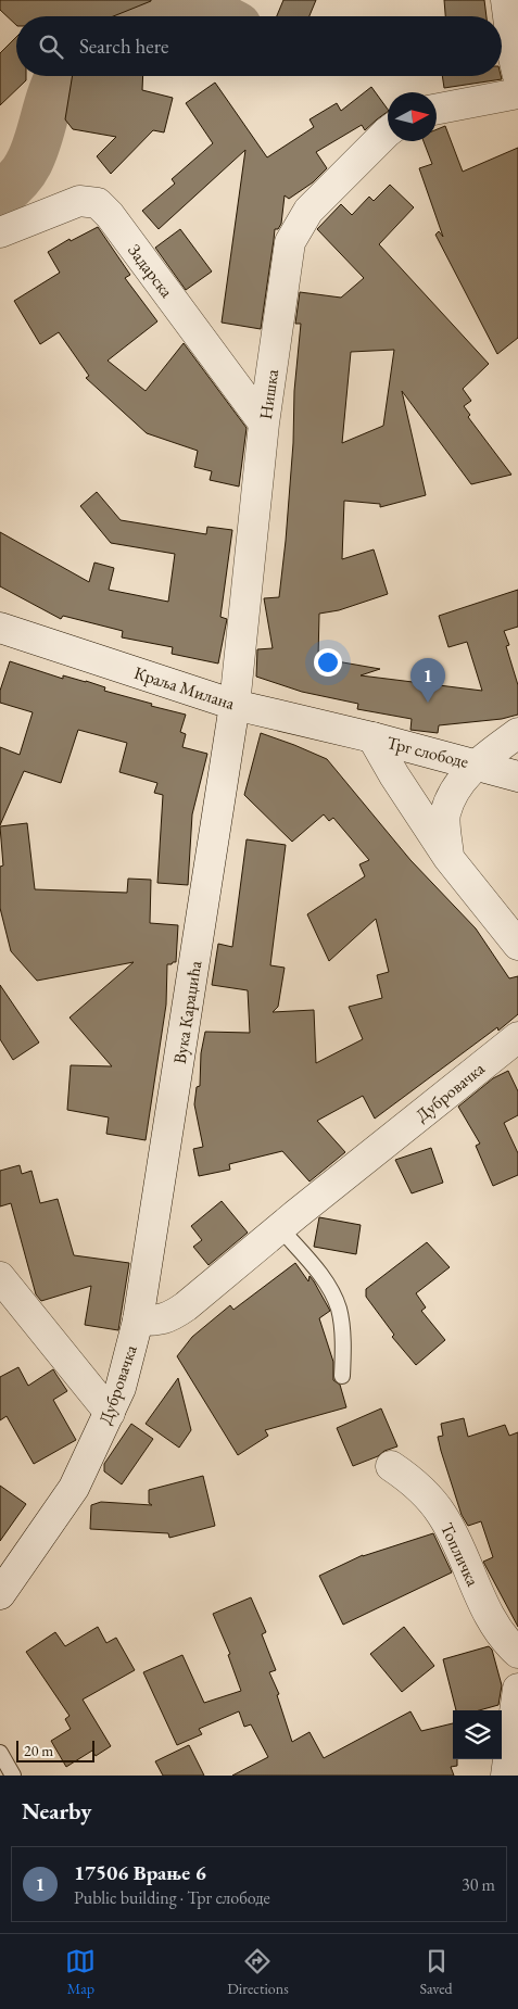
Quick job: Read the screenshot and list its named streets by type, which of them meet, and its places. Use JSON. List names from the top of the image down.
{
  "streets": {
    "street": [
      "Задарска",
      "Нишка",
      "Краља Милана",
      "Трг слободе",
      "Вука Караџића",
      "Дубровачка",
      "Топличка"
    ]
  },
  "crossings": [
    ["Задарска", "Нишка"],
    ["Нишка", "Краља Милана"],
    ["Нишка", "Вука Караџића"],
    ["Краља Милана", "Трг слободе"],
    ["Краља Милана", "Вука Караџића"],
    ["Вука Караџића", "Дубровачка"]
  ],
  "scale_bar": "20 m",
  "north": "right",
  "page": {
    "search": "Search here",
    "pins": "1",
    "scale": "20 m",
    "heading": "Nearby",
    "list": [
      {
        "mark": "1",
        "name": "17506 Врање 6",
        "note": "Public building · Трг слободе",
        "value": "30 m"
      }
    ],
    "nav": ["Map", "Directions", "Saved"]
  }
}
